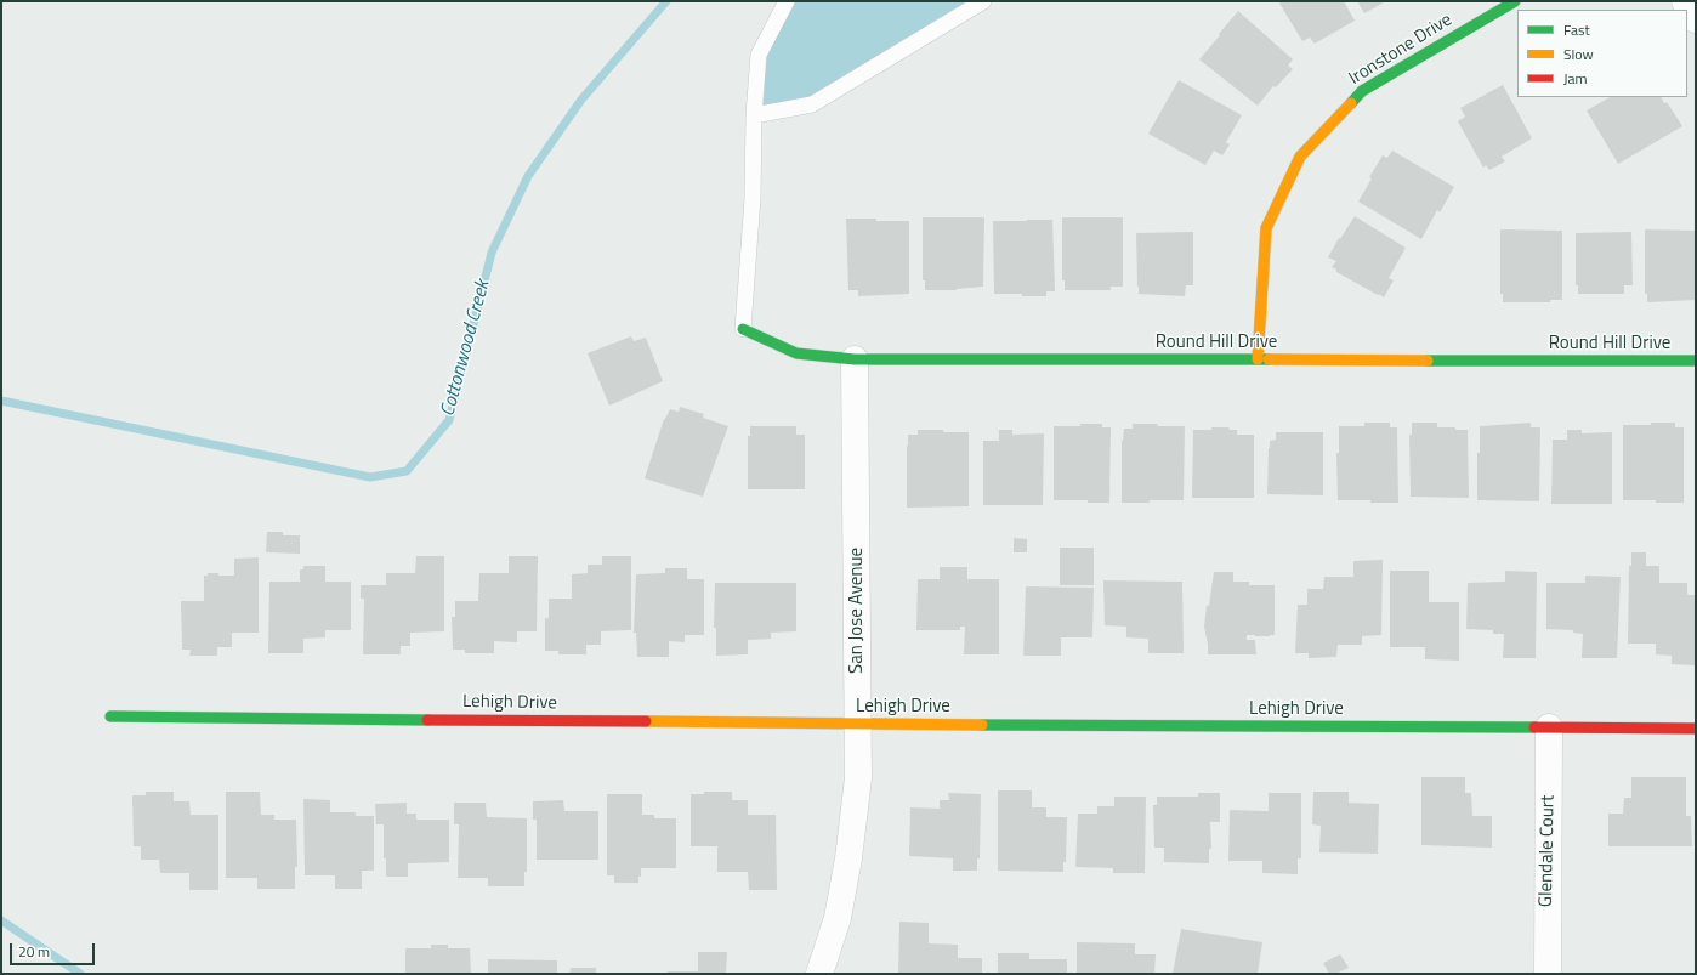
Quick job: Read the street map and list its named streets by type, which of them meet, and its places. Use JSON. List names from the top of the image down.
{
  "streets": {
    "street": [
      "Ironstone Drive",
      "Round Hill Drive",
      "San Jose Avenue",
      "Lehigh Drive",
      "Glendale Court"
    ]
  },
  "crossings": [
    ["Ironstone Drive", "Round Hill Drive"],
    ["Round Hill Drive", "San Jose Avenue"],
    ["San Jose Avenue", "Lehigh Drive"],
    ["Lehigh Drive", "Glendale Court"]
  ],
  "water": ["Cottonwood Creek"],
  "legend": ["Fast", "Slow", "Jam"],
  "scale_bar": "20 m"
}
